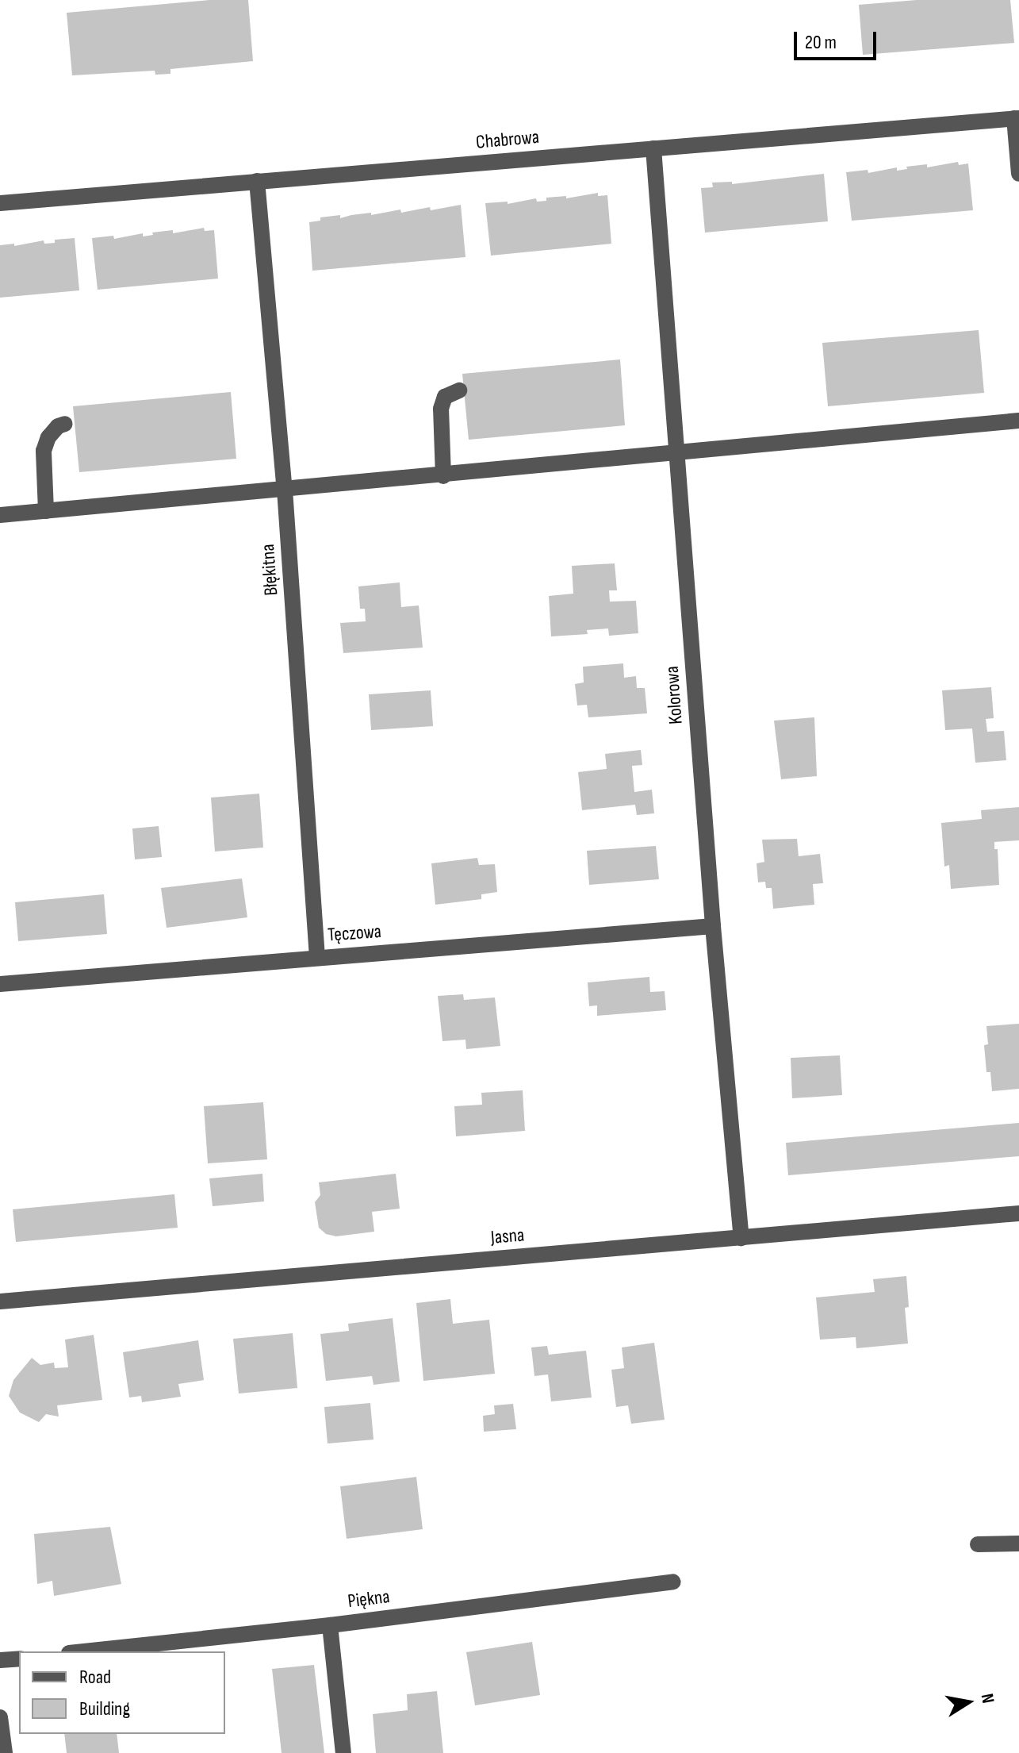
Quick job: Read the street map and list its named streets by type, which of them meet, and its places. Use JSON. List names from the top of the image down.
{
  "streets": {
    "street": [
      "Chabrowa",
      "Błękitna",
      "Kolorowa",
      "Tęczowa",
      "Jasna",
      "Piękna"
    ]
  },
  "crossings": [
    ["Chabrowa", "Błękitna"],
    ["Chabrowa", "Kolorowa"],
    ["Błękitna", "Tęczowa"],
    ["Kolorowa", "Tęczowa"],
    ["Kolorowa", "Jasna"]
  ],
  "legend": ["Road", "Building"],
  "scale_bar": "20 m",
  "north": "right"
}
